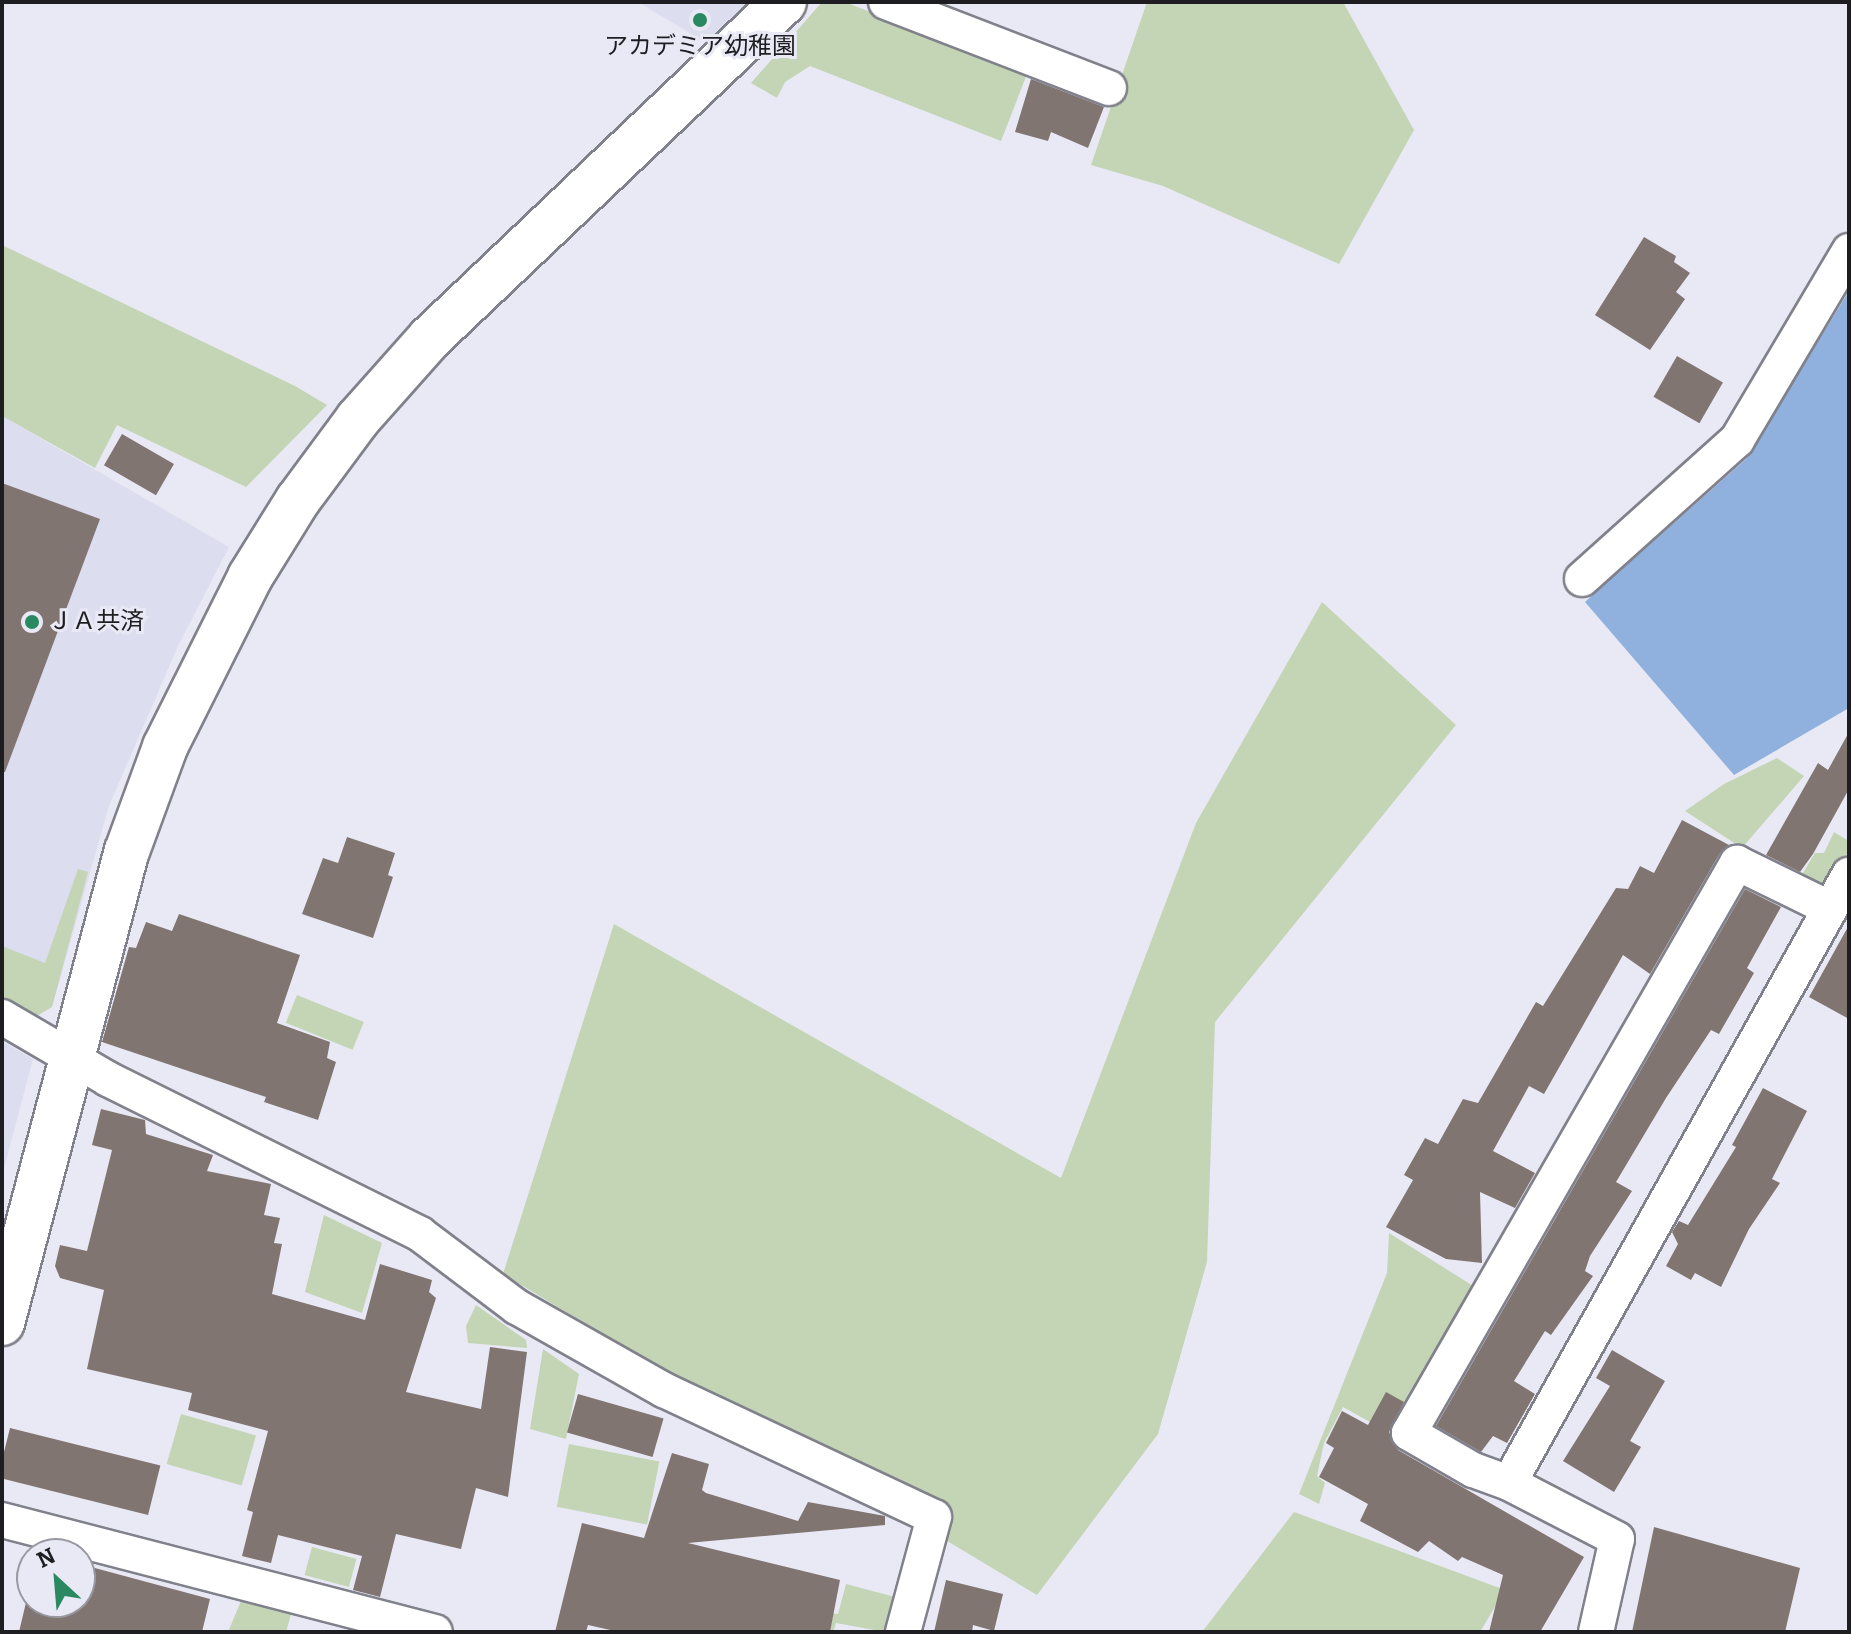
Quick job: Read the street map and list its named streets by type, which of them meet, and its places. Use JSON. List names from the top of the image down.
{
  "places": ["アカデミア幼稚園", "ＪＡ共済"],
  "north": "top left"
}
